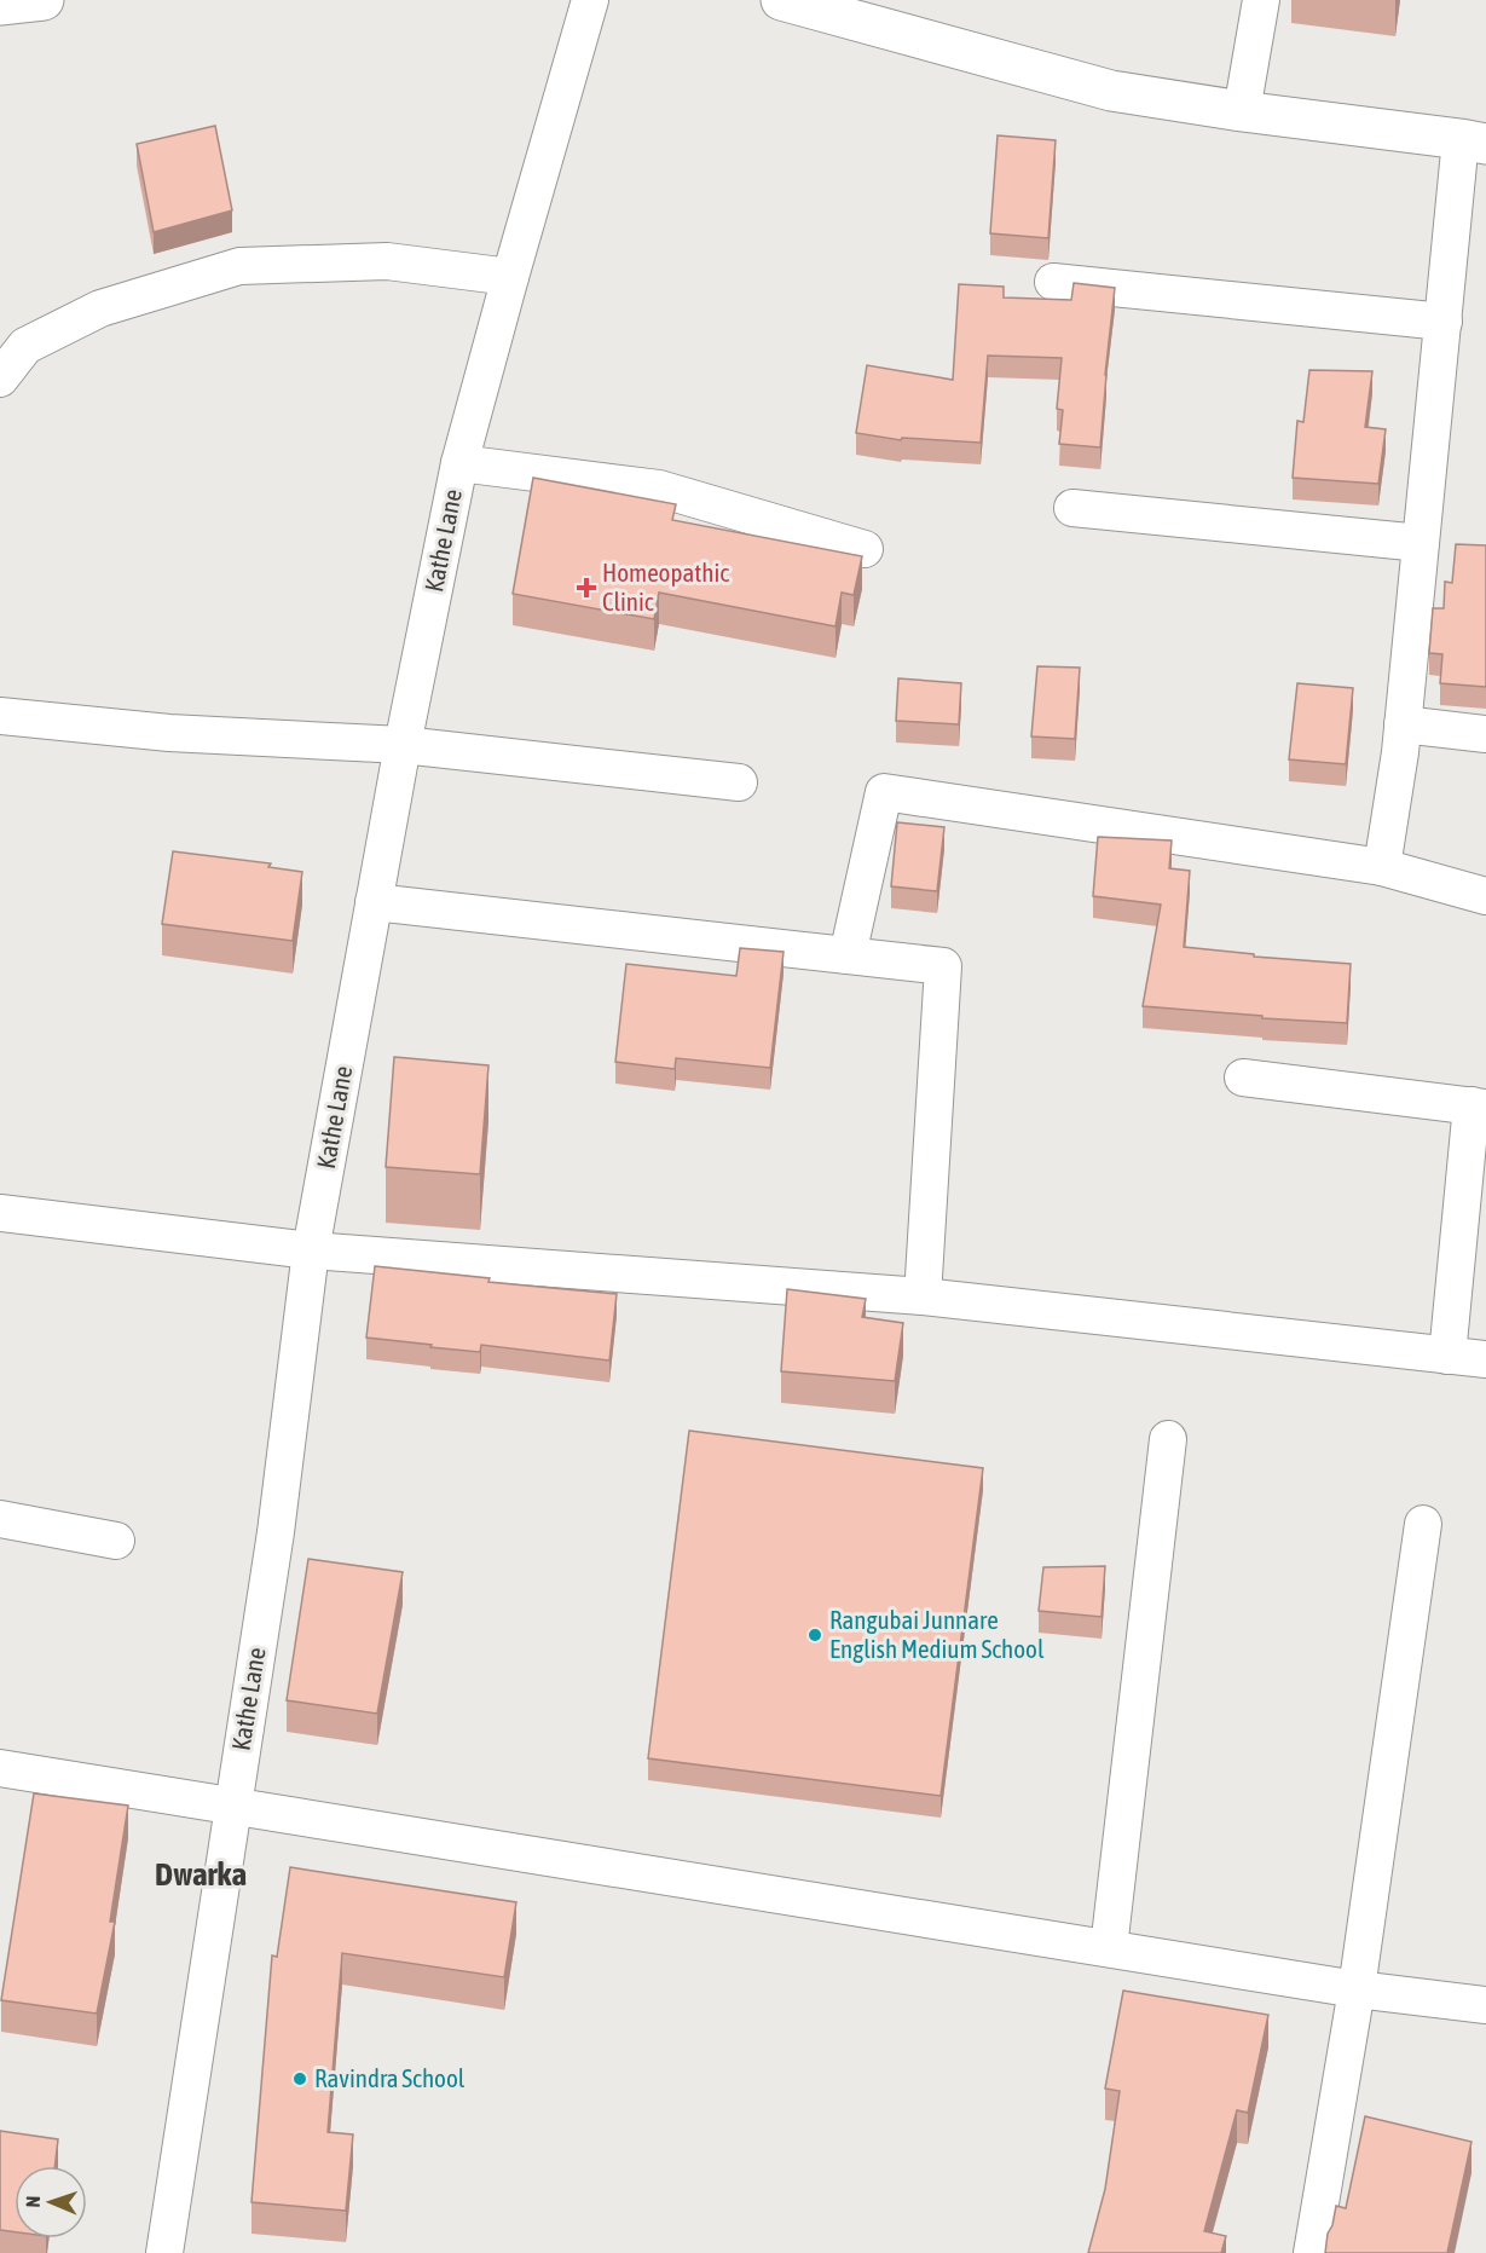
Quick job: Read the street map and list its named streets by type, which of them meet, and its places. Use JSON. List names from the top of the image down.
{
  "streets": {
    "street": ["Kathe Lane"]
  },
  "districts": ["Dwarka"],
  "places": {
    "health": ["Homeopathic Clinic"],
    "other": ["Rangubai Junnare English Medium School", "Ravindra School"]
  },
  "north": "left"
}
